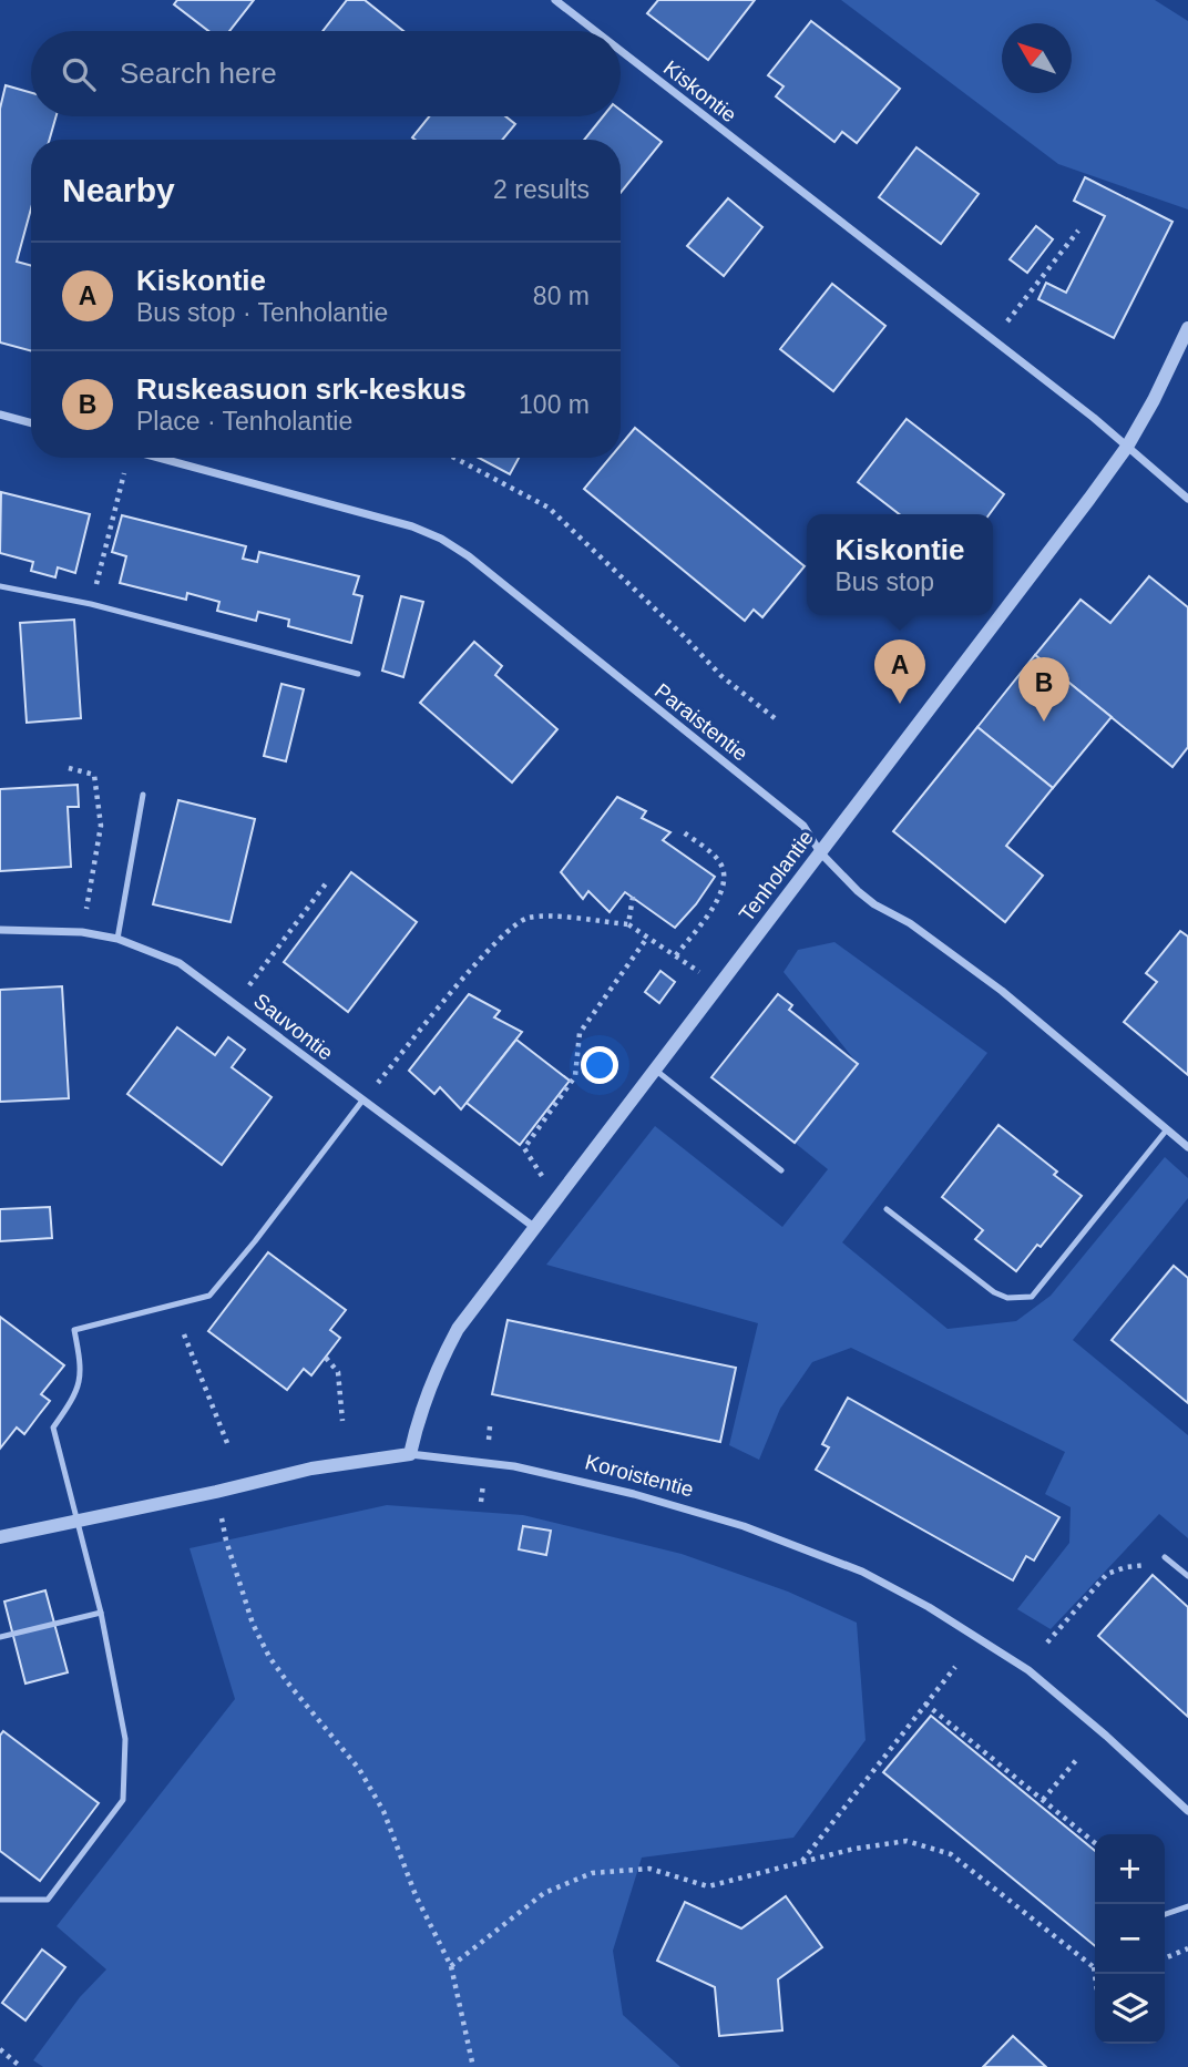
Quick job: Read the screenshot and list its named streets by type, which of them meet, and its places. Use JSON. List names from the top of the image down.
{
  "streets": {
    "street": [
      "Kiskontie",
      "Paraistentie",
      "Tenholantie",
      "Sauvontie",
      "Koroistentie"
    ]
  },
  "crossings": [
    ["Kiskontie", "Tenholantie"],
    ["Paraistentie", "Tenholantie"],
    ["Tenholantie", "Sauvontie"],
    ["Tenholantie", "Koroistentie"]
  ],
  "north": "top left",
  "page": {
    "search": "Search here",
    "heading": ["Nearby", "2 results"],
    "list": [
      {
        "mark": "A",
        "name": "Kiskontie",
        "note": "Bus stop · Tenholantie",
        "value": "80 m"
      },
      {
        "mark": "B",
        "name": "Ruskeasuon srk-keskus",
        "note": "Place · Tenholantie",
        "value": "100 m"
      }
    ],
    "popup": ["Kiskontie", "Bus stop"],
    "pins": ["A", "B"],
    "map_buttons": ["+", "−"]
  }
}
